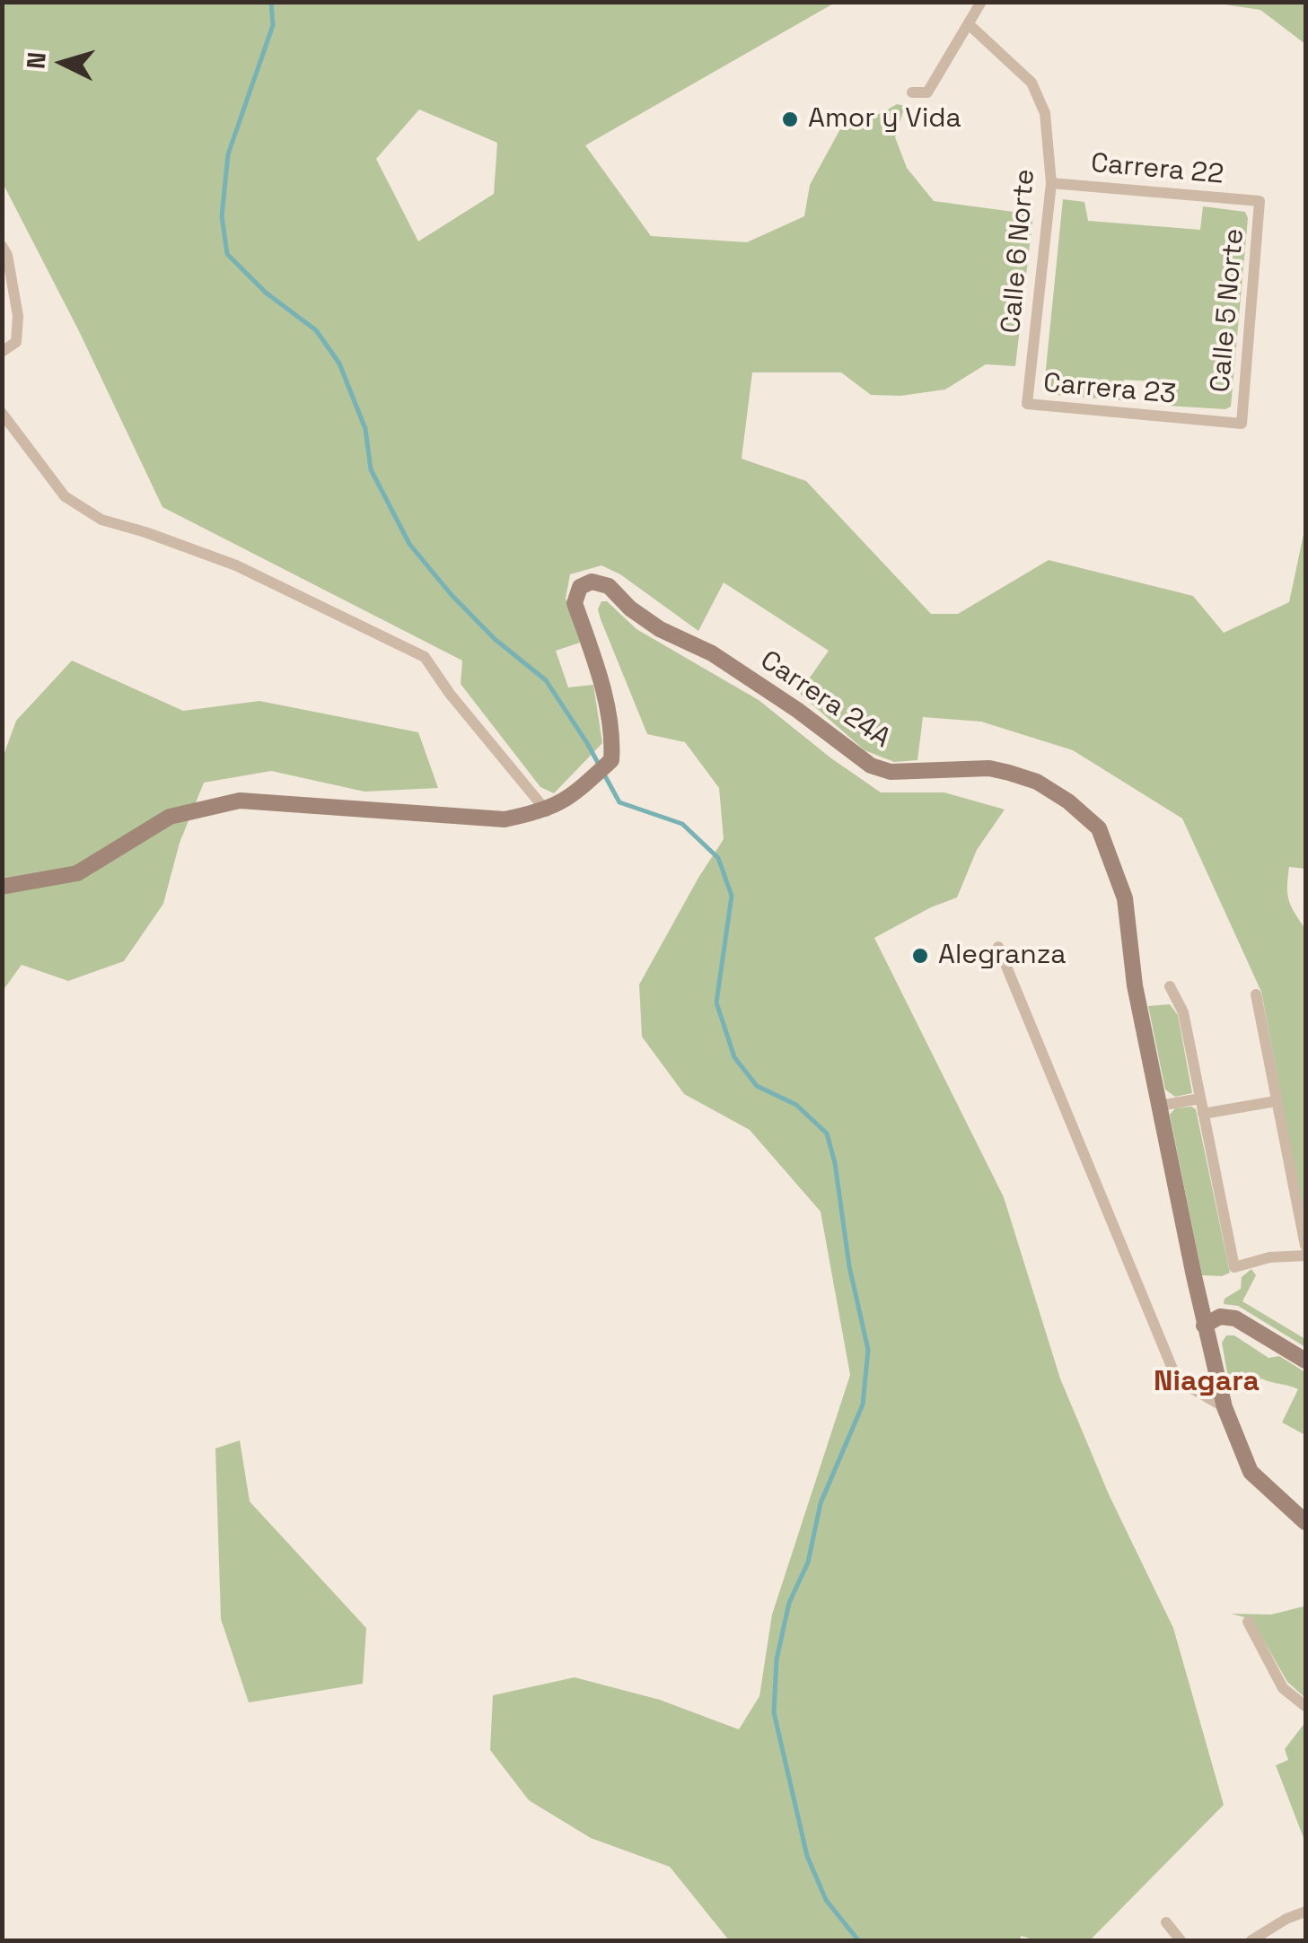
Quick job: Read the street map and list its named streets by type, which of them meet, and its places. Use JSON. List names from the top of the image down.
{
  "streets": {
    "street": [
      "Carrera 22",
      "Calle 6 Norte",
      "Calle 5 Norte",
      "Carrera 23",
      "Carrera 24A"
    ]
  },
  "crossings": [
    ["Carrera 22", "Calle 6 Norte"],
    ["Carrera 22", "Calle 5 Norte"],
    ["Calle 6 Norte", "Carrera 23"],
    ["Calle 5 Norte", "Carrera 23"]
  ],
  "districts": ["Niagara"],
  "places": ["Amor y Vida", "Alegranza"],
  "north": "left"
}
